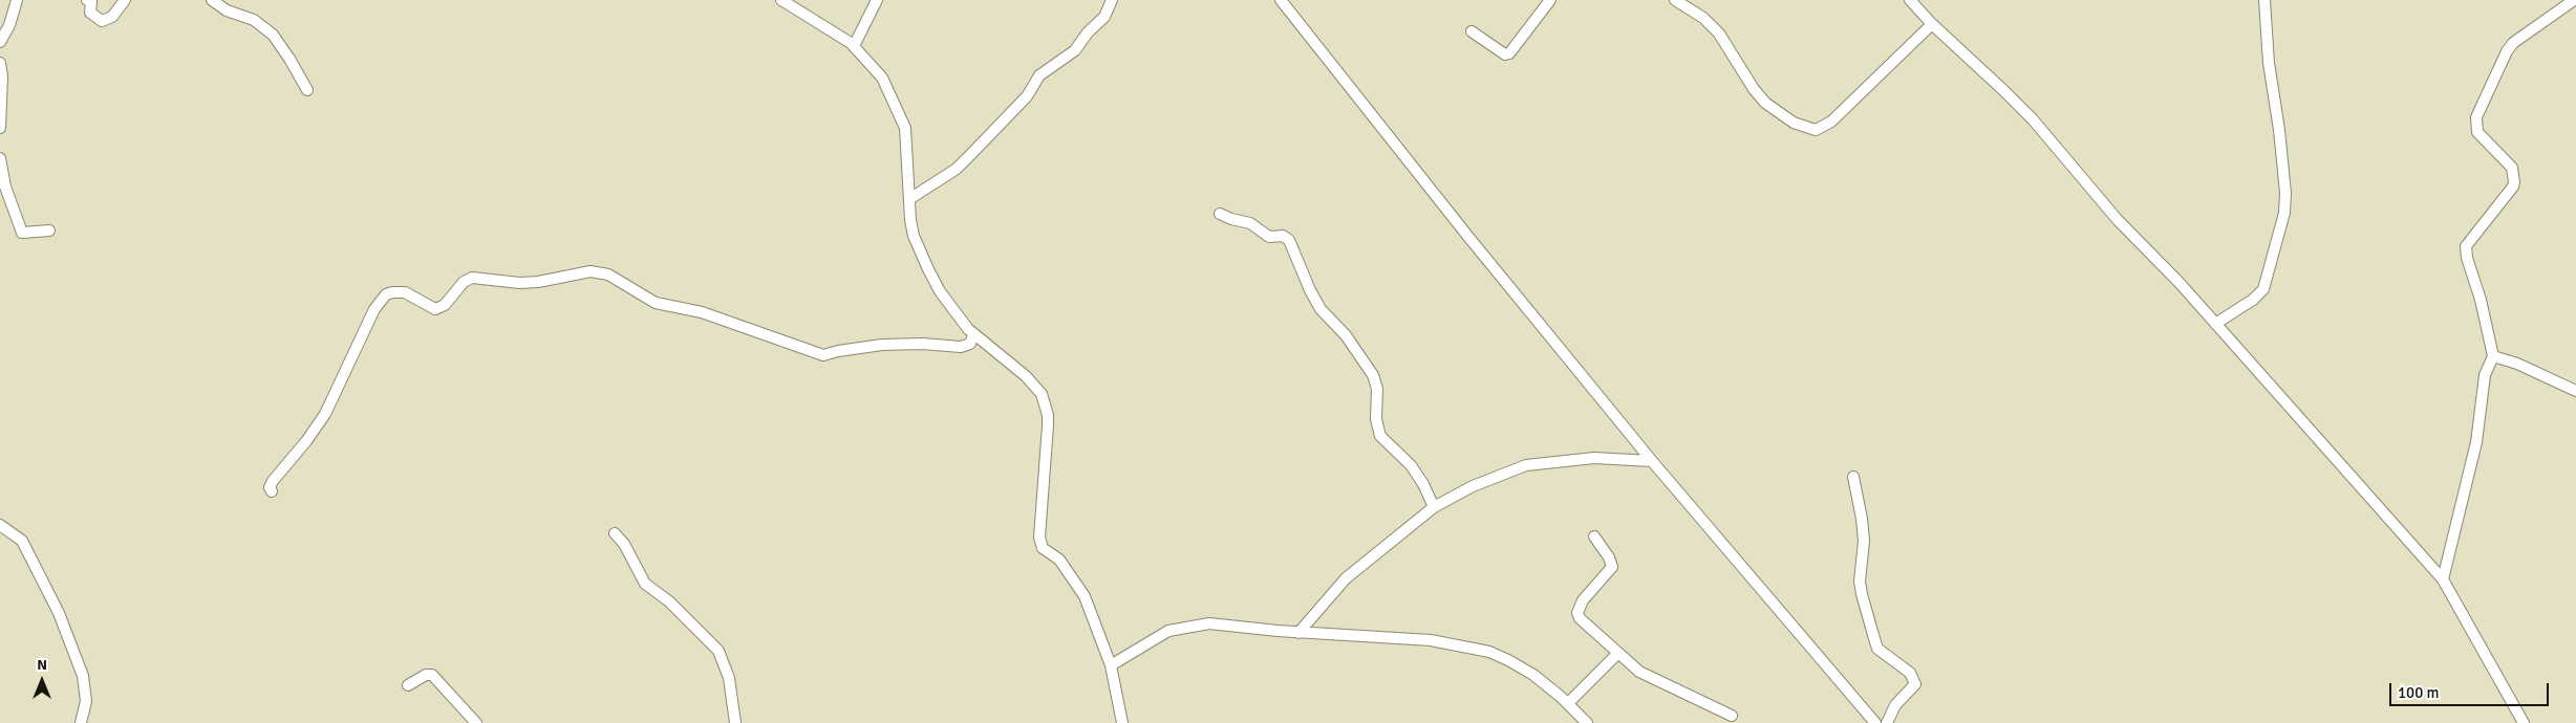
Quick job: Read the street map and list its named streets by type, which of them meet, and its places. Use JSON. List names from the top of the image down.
{
  "scale_bar": "100 m",
  "north": "top"
}
